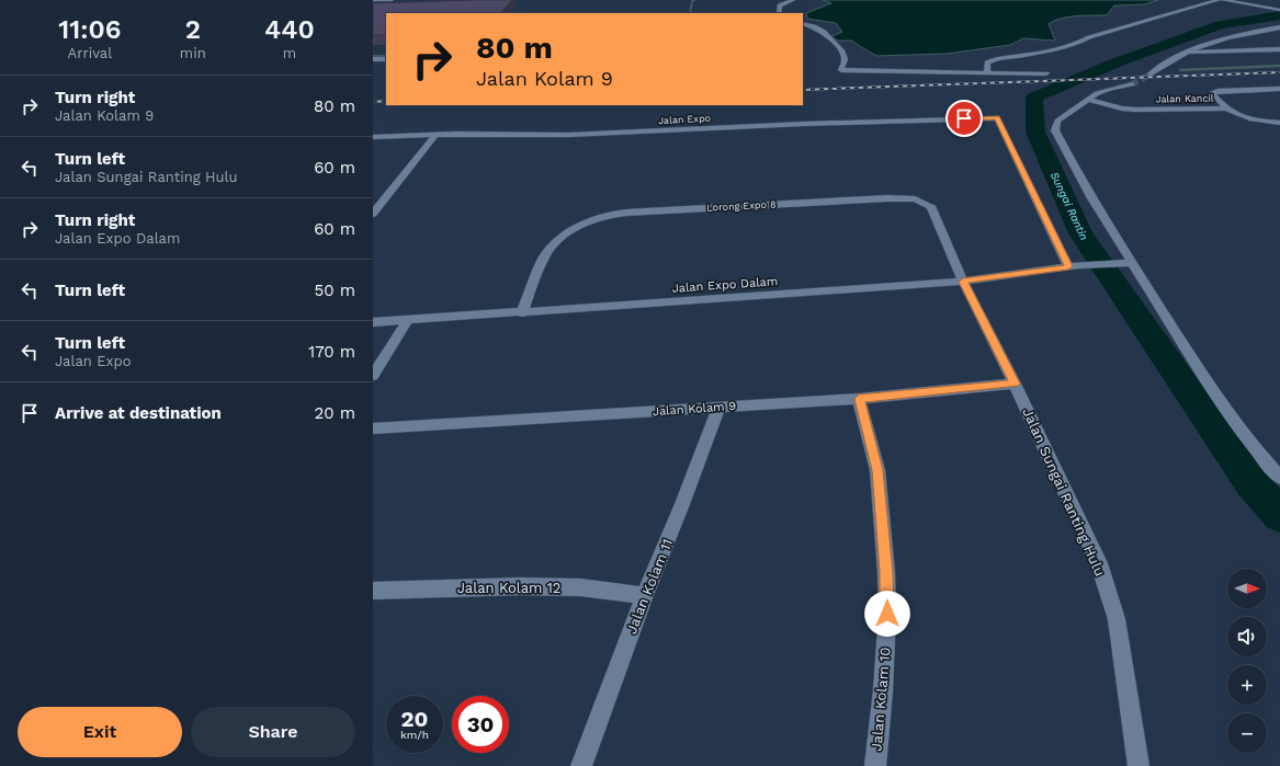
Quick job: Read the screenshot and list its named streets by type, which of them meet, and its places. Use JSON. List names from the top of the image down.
{
  "streets": {
    "street": [
      "Jalan Kancil",
      "Jalan Expo",
      "Lorong Expo 8",
      "Jalan Expo Dalam",
      "Jalan Kolam 9",
      "Jalan Sungai Ranting Hulu",
      "Jalan Kolam 11",
      "Jalan Kolam 12",
      "Jalan Kolam 10"
    ]
  },
  "crossings": [
    ["Jalan Expo", "Jalan Expo Dalam"],
    ["Lorong Expo 8", "Jalan Expo Dalam"],
    ["Lorong Expo 8", "Jalan Sungai Ranting Hulu"],
    ["Jalan Expo Dalam", "Jalan Sungai Ranting Hulu"],
    ["Jalan Kolam 9", "Jalan Sungai Ranting Hulu"],
    ["Jalan Kolam 9", "Jalan Kolam 11"],
    ["Jalan Kolam 9", "Jalan Kolam 10"],
    ["Jalan Kolam 11", "Jalan Kolam 12"]
  ],
  "water": ["Sungai Rantin"],
  "north": "right",
  "page": {
    "eta": [
      "11:06",
      "Arrival",
      "2",
      "min",
      "440",
      "m"
    ],
    "turn": ["80 m", "Jalan Kolam 9"],
    "list": [
      {
        "name": "Turn right",
        "note": "Jalan Kolam 9",
        "value": "80 m"
      },
      {
        "name": "Turn left",
        "note": "Jalan Sungai Ranting Hulu",
        "value": "60 m"
      },
      {
        "name": "Turn right",
        "note": "Jalan Expo Dalam",
        "value": "60 m"
      },
      {
        "name": "Turn left",
        "value": "50 m"
      },
      {
        "name": "Turn left",
        "note": "Jalan Expo",
        "value": "170 m"
      },
      {
        "name": "Arrive at destination",
        "value": "20 m"
      }
    ],
    "map_buttons": ["+", "−"],
    "speed": "20 km/h",
    "limit": "30",
    "buttons": ["Exit", "Share"]
  }
}
